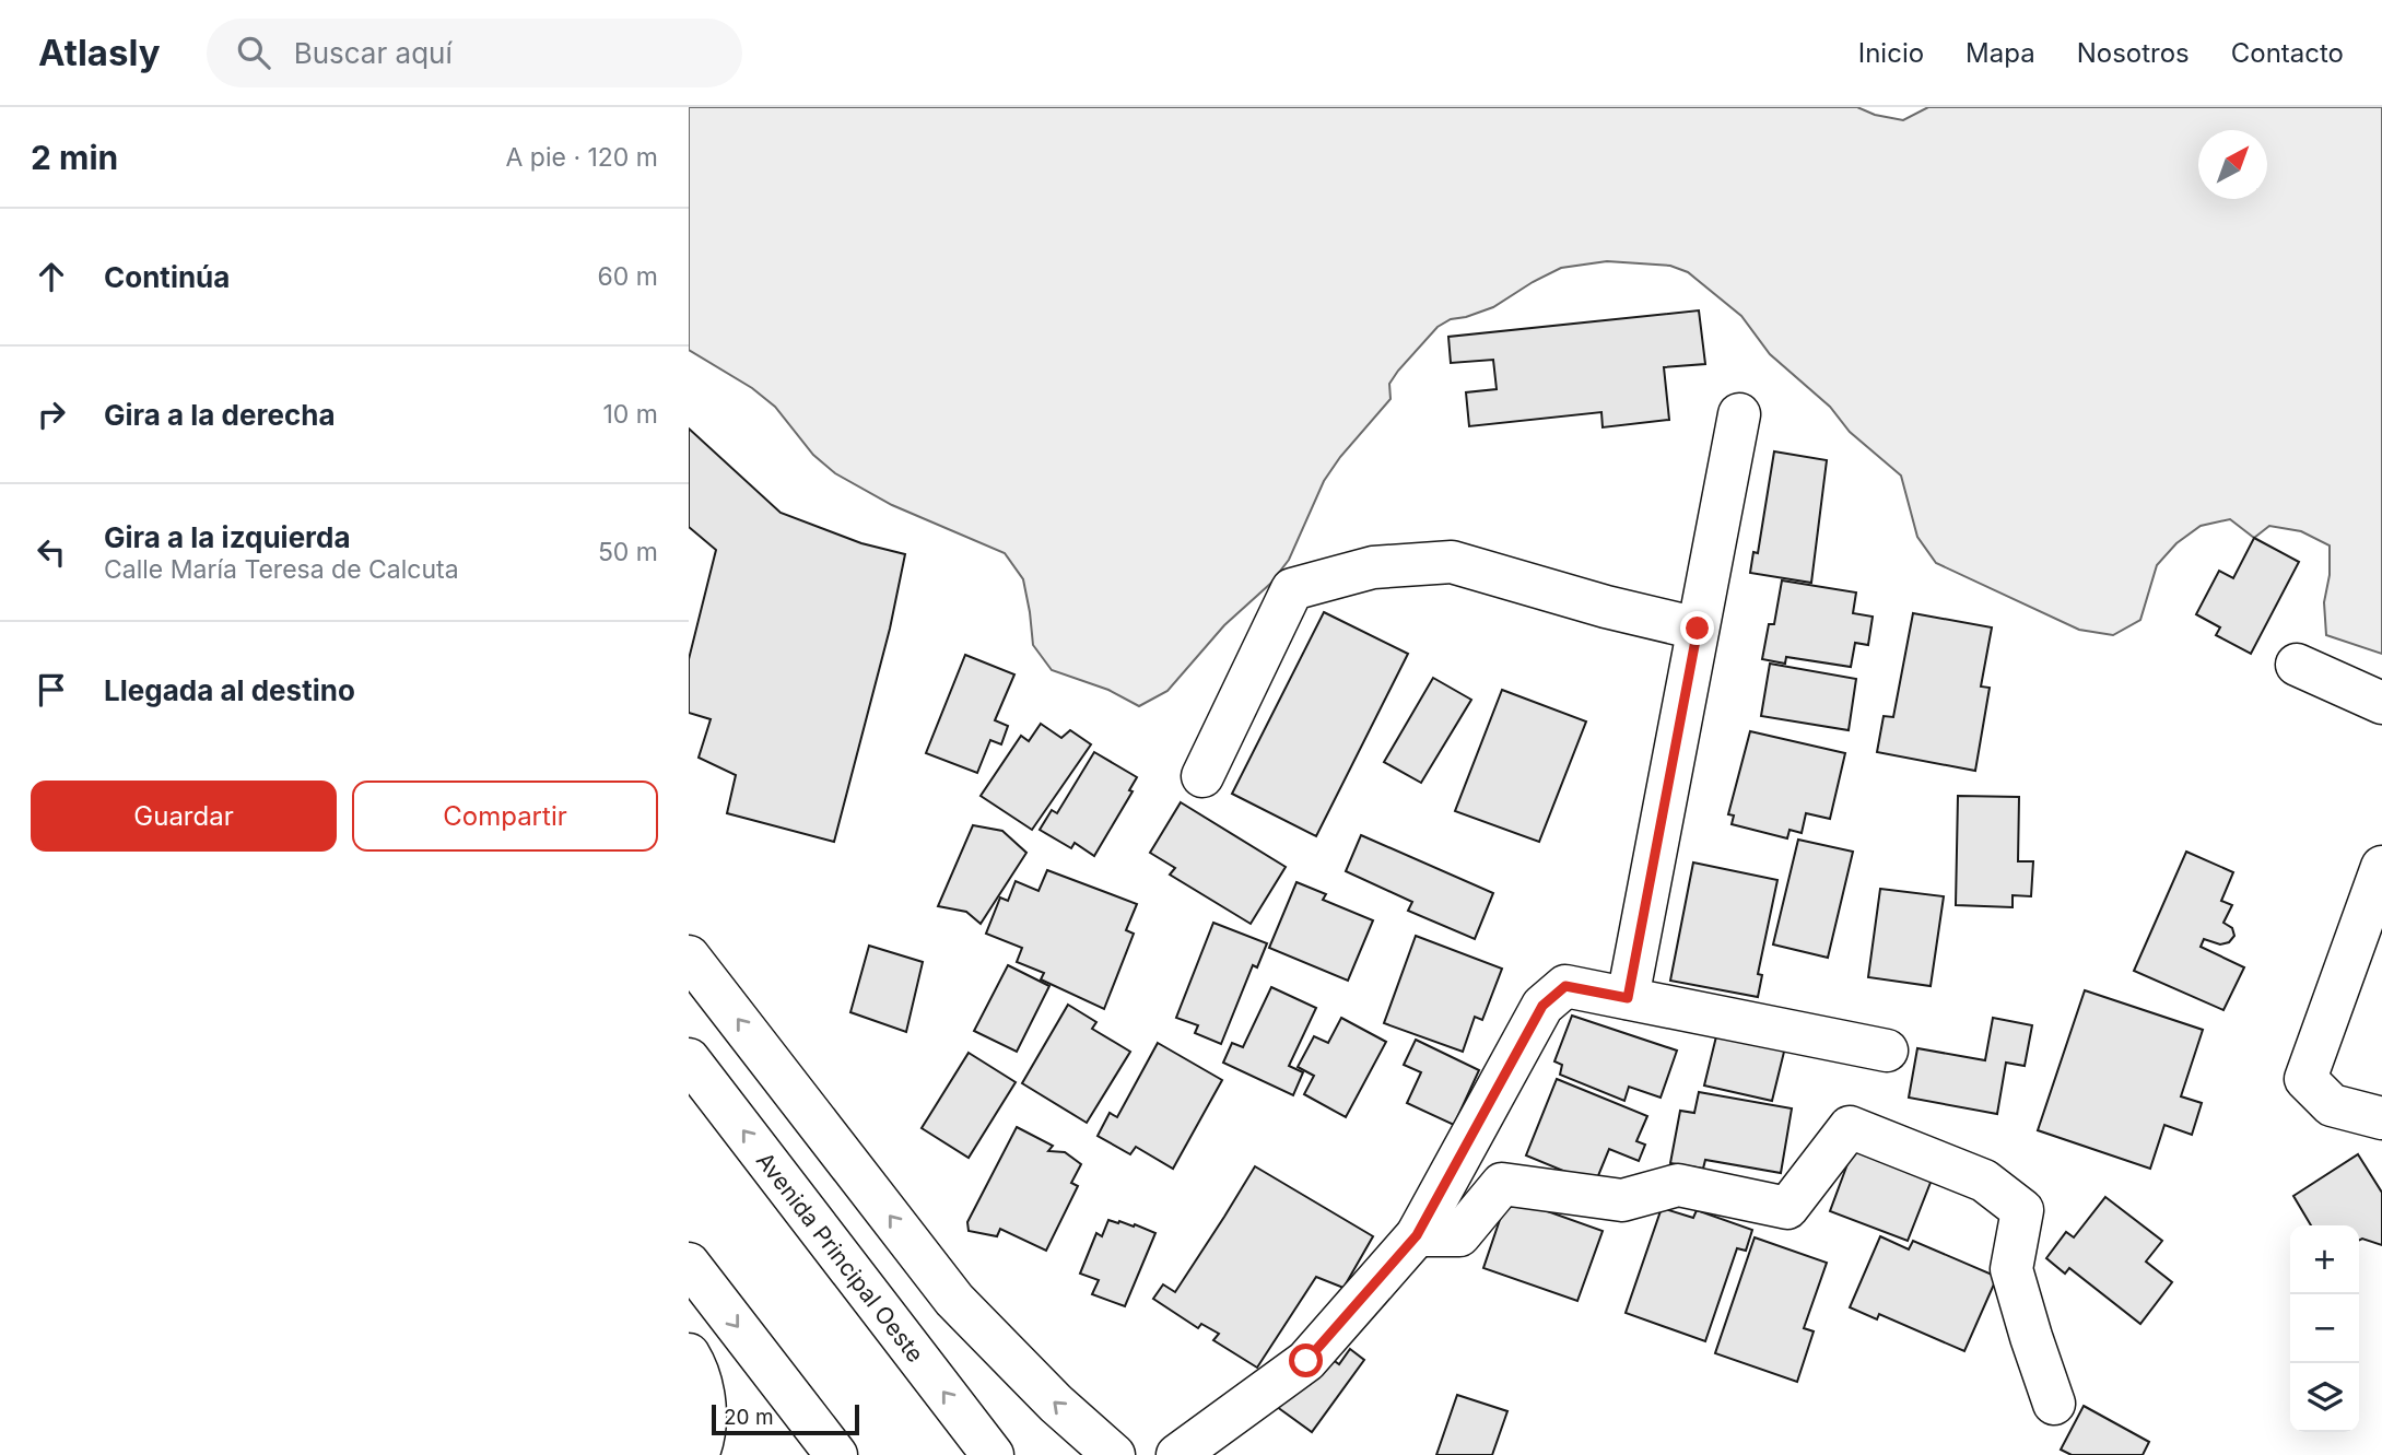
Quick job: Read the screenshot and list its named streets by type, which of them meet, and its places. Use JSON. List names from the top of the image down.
{
  "streets": {
    "street": ["Avenida Principal Oeste"]
  },
  "scale_bar": "20 m",
  "north": "top right",
  "page": {
    "header": "Atlasly",
    "search": "Buscar aquí",
    "nav": [
      "Inicio",
      "Mapa",
      "Nosotros",
      "Contacto"
    ],
    "heading": ["2 min", "A pie · 120 m"],
    "list": [
      ["Continúa", "60 m"],
      ["Gira a la derecha", "10 m"],
      ["Gira a la izquierda", "Calle María Teresa de Calcuta", "50 m"],
      "Llegada al destino"
    ],
    "buttons": ["Guardar", "Compartir"],
    "map_buttons": ["+", "−"],
    "scale": "20 m"
  }
}
